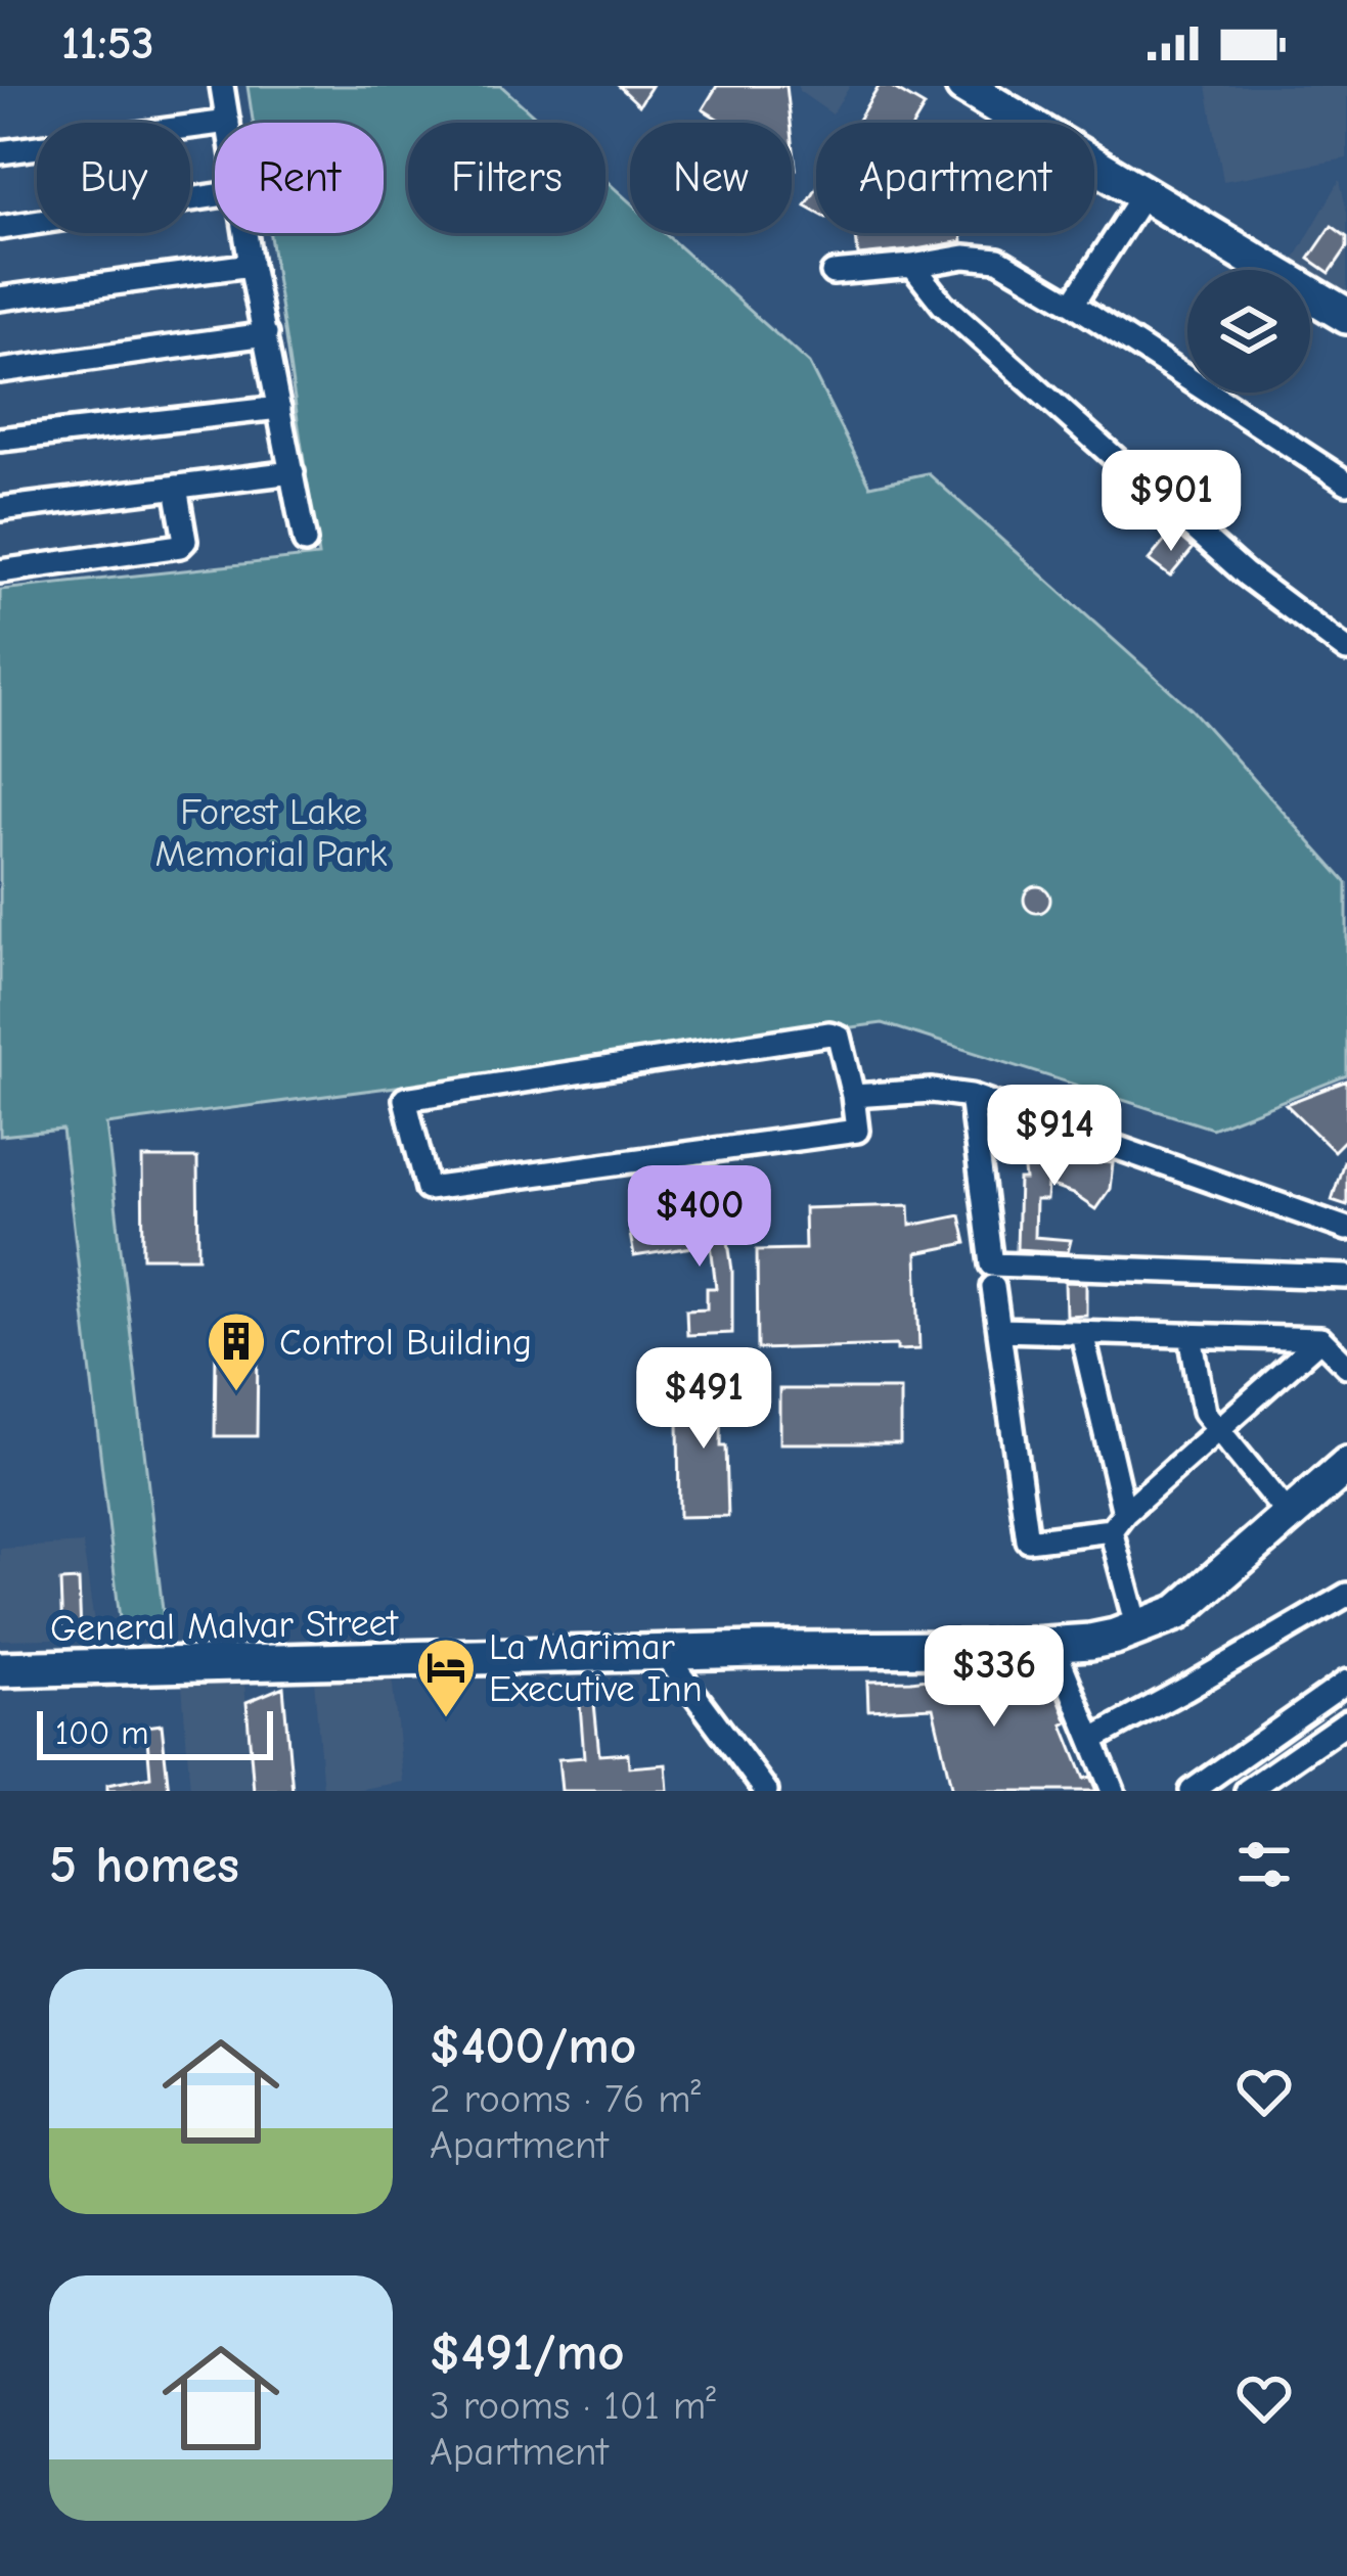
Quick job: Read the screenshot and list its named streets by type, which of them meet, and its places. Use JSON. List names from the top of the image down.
{
  "streets": {
    "highway": ["General Malvar Street"]
  },
  "parks": ["Forest Lake Memorial Park"],
  "places": {
    "building": ["Control Building"],
    "hotel": ["La Marimar Executive Inn"]
  },
  "scale_bar": "100 m",
  "page": {
    "status": "11:53",
    "chip": [
      "Buy",
      "Rent",
      "Filters",
      "New",
      "Apartment"
    ],
    "price": [
      "$901",
      "$914",
      "$400",
      "$491",
      "$336"
    ],
    "scale": "100 m",
    "heading": "5 homes",
    "list": [
      {
        "name": "$400/mo",
        "note": "2 rooms · 76 m² · Apartment"
      },
      {
        "name": "$491/mo",
        "note": "3 rooms · 101 m² · Apartment"
      }
    ]
  }
}
